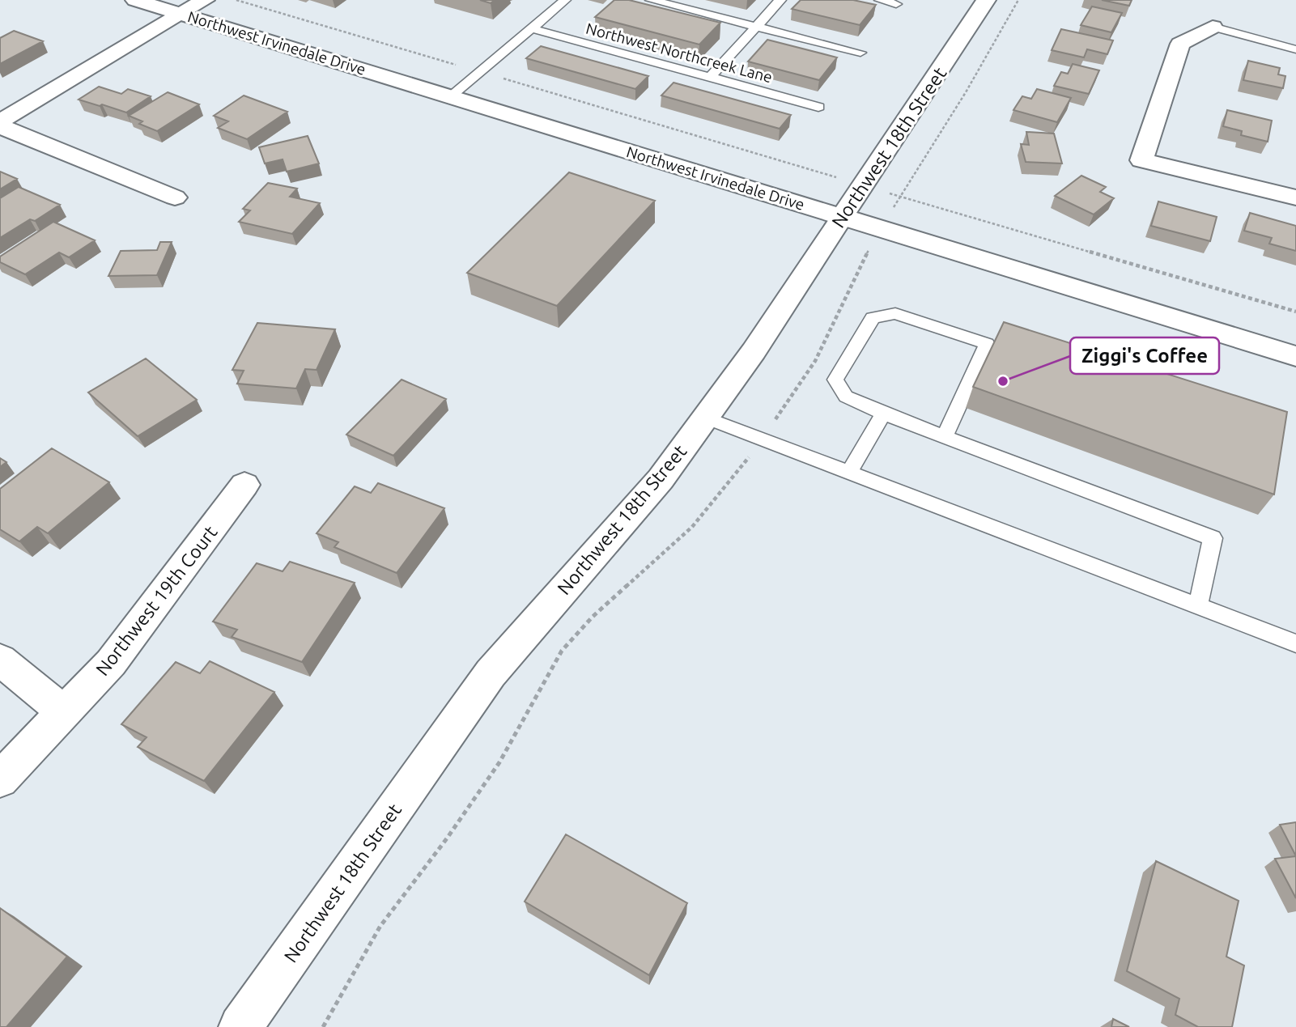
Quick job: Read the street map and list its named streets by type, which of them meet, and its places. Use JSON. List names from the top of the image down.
{
  "streets": {
    "street": ["Northwest Irvinedale Drive", "Northwest 18th Street", "Northwest 19th Court"],
    "lane": ["Northwest Northcreek Lane"]
  },
  "crossings": [
    ["Northwest Irvinedale Drive", "Northwest 18th Street"]
  ],
  "places": ["Ziggi's Coffee"]
}
